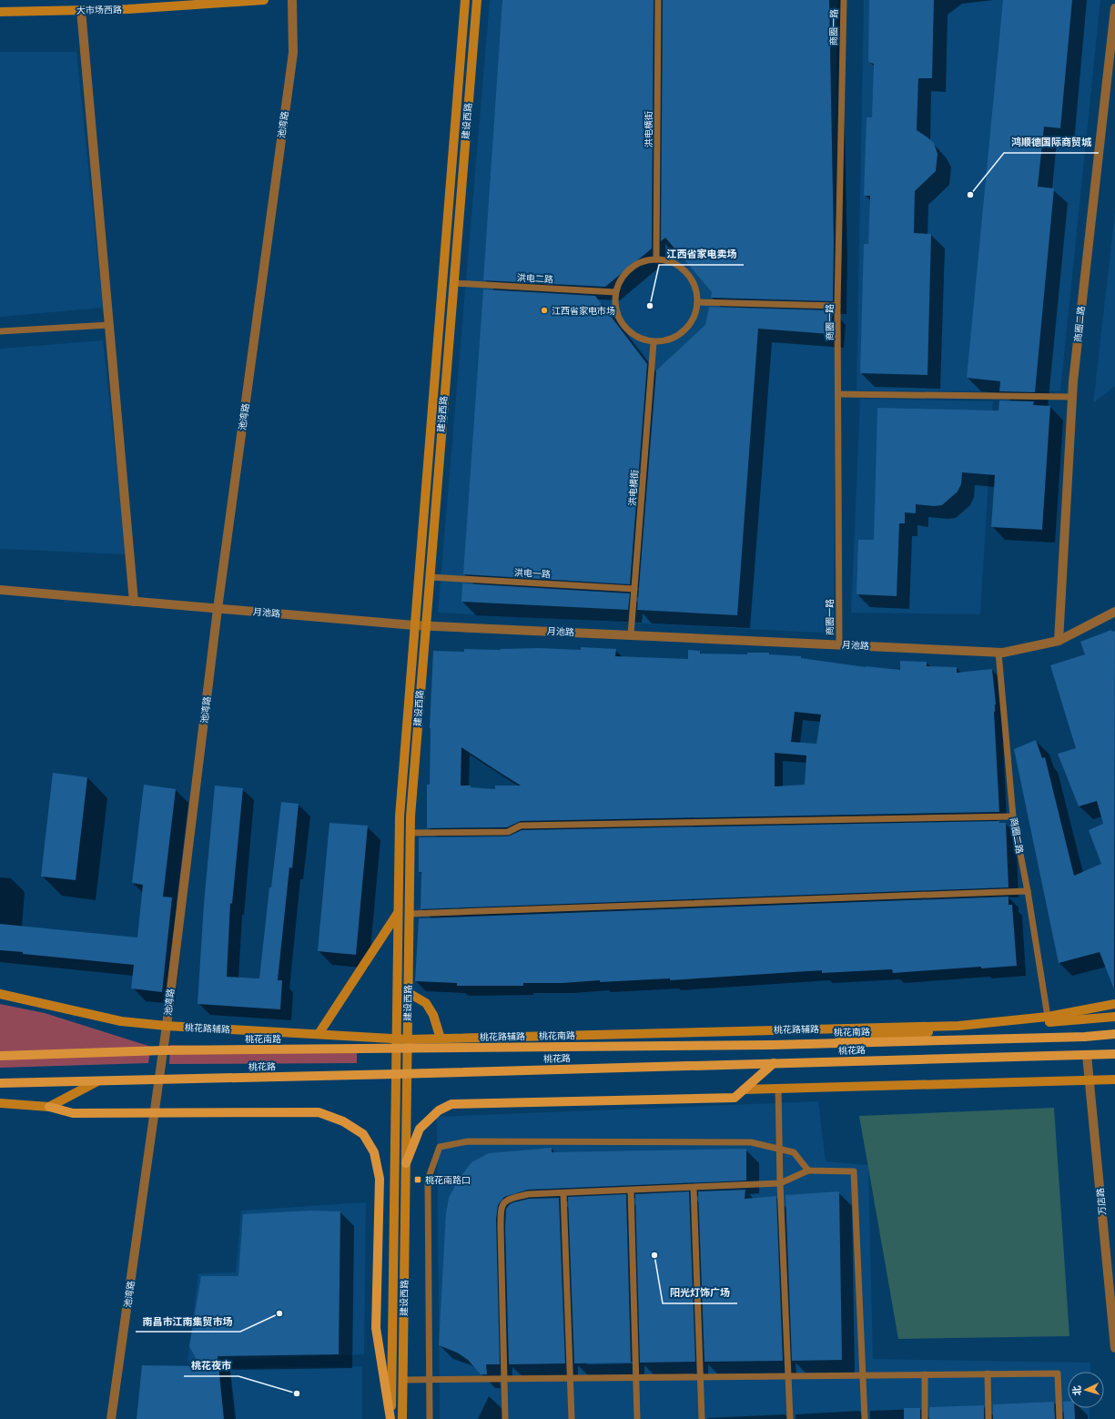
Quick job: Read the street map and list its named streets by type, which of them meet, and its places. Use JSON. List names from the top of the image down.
{
  "streets": {
    "main road": [
      "大市场西路",
      "建设西路",
      "桃花路辅路",
      "桃花南路",
      "桃花路"
    ],
    "street": [
      "池湾路",
      "商圈二路",
      "月池路",
      "万店路"
    ],
    "lane": [
      "商圈一路",
      "洪电横街",
      "洪电二路",
      "洪电一路"
    ]
  },
  "crossings": [
    ["商圈一路", "月池路"],
    ["建设西路", "洪电二路"],
    ["建设西路", "洪电一路"],
    ["建设西路", "月池路"],
    ["建设西路", "桃花路辅路"],
    ["建设西路", "桃花南路"],
    ["建设西路", "桃花路"],
    ["池湾路", "月池路"],
    ["池湾路", "桃花路辅路"],
    ["池湾路", "桃花南路"],
    ["池湾路", "桃花路"],
    ["洪电横街", "洪电二路"],
    ["洪电横街", "洪电一路"],
    ["洪电横街", "月池路"],
    ["商圈二路", "月池路"],
    ["商圈二路", "桃花路辅路"],
    ["桃花路辅路", "桃花南路"],
    ["桃花路", "万店路"]
  ],
  "places": {
    "other": [
      "鸿顺德国际商贸城",
      "江西省家电卖场",
      "江西省家电市场",
      "阳光灯饰广场",
      "南昌市江南集贸市场",
      "桃花夜市"
    ],
    "transit": ["桃花南路口"]
  },
  "north": "left"
}
